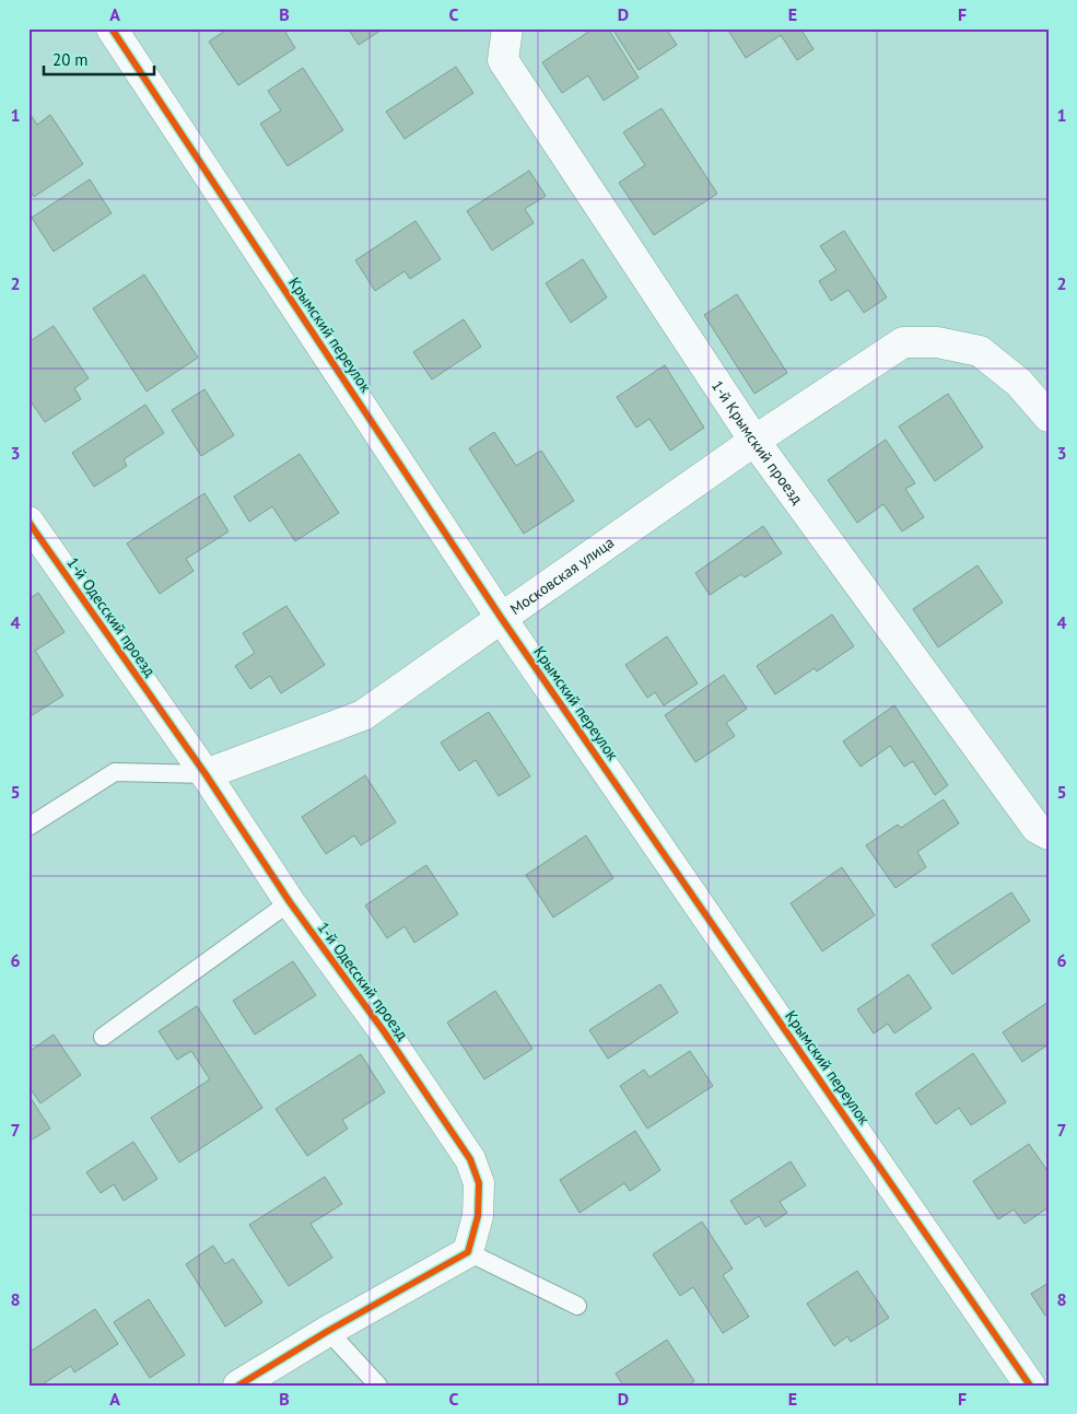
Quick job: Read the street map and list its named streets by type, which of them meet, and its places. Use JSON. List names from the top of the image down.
{
  "streets": {
    "street": [
      "Крымский переулок",
      "1-й Крымский проезд",
      "Московская улица",
      "1-й Одесский проезд"
    ]
  },
  "crossings": [
    ["Крымский переулок", "Московская улица"],
    ["1-й Крымский проезд", "Московская улица"],
    ["Московская улица", "1-й Одесский проезд"]
  ],
  "scale_bar": "20 m",
  "grid": {
    "columns": [
      "A",
      "B",
      "C",
      "D",
      "E",
      "F"
    ],
    "rows": [
      "1",
      "2",
      "3",
      "4",
      "5",
      "6",
      "7",
      "8"
    ]
  }
}
